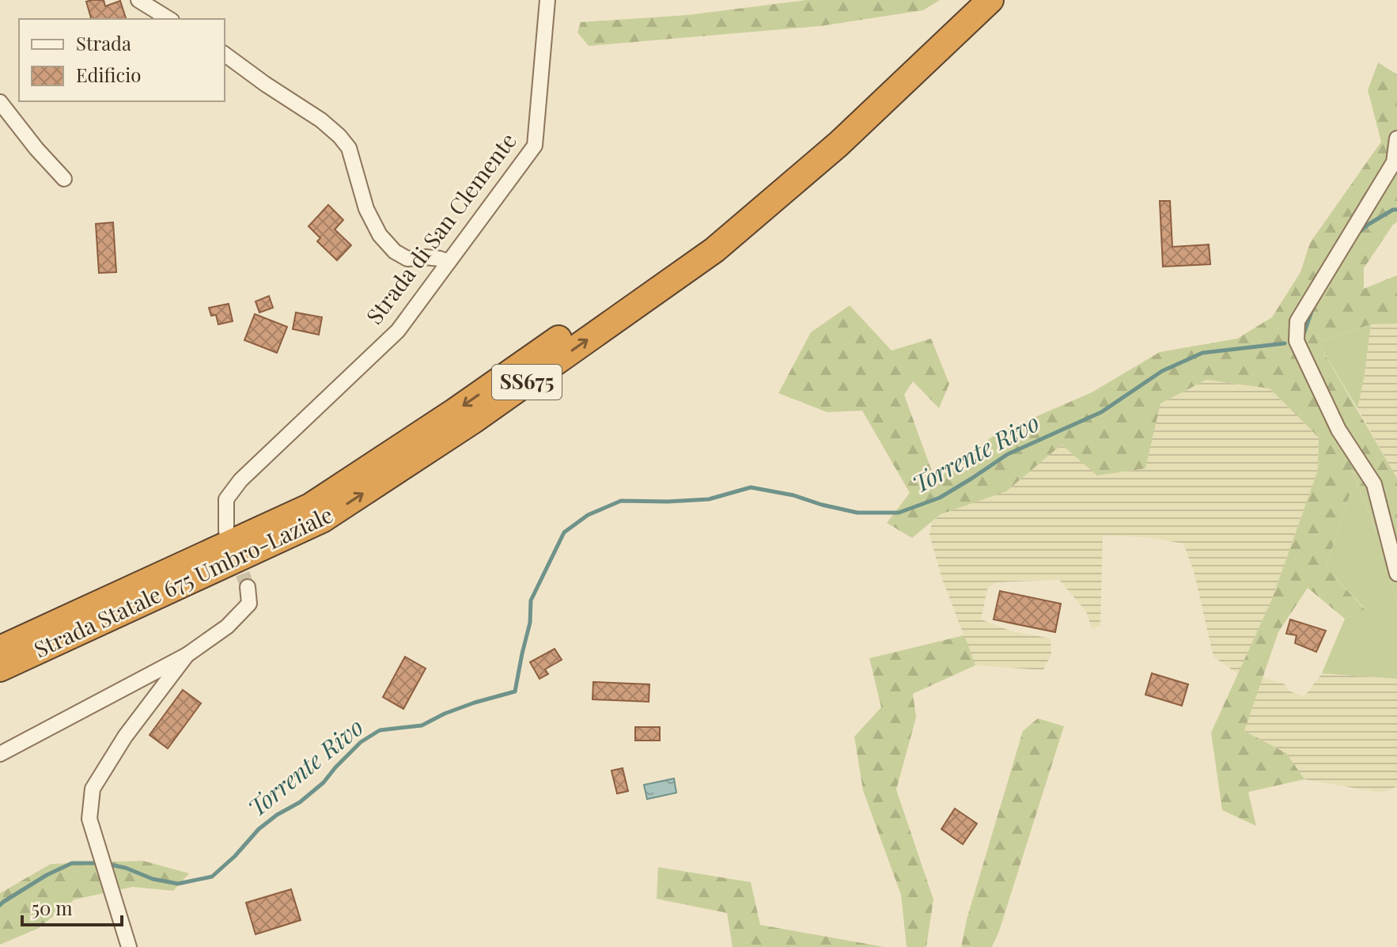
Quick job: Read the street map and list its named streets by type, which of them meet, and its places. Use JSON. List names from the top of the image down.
{
  "streets": {
    "highway": ["SS675", "Strada Statale 675 Umbro-Laziale"],
    "street": ["Strada di San Clemente"]
  },
  "water": ["Torrente Rivo"],
  "legend": ["Strada", "Edificio"],
  "scale_bar": "50 m"
}
